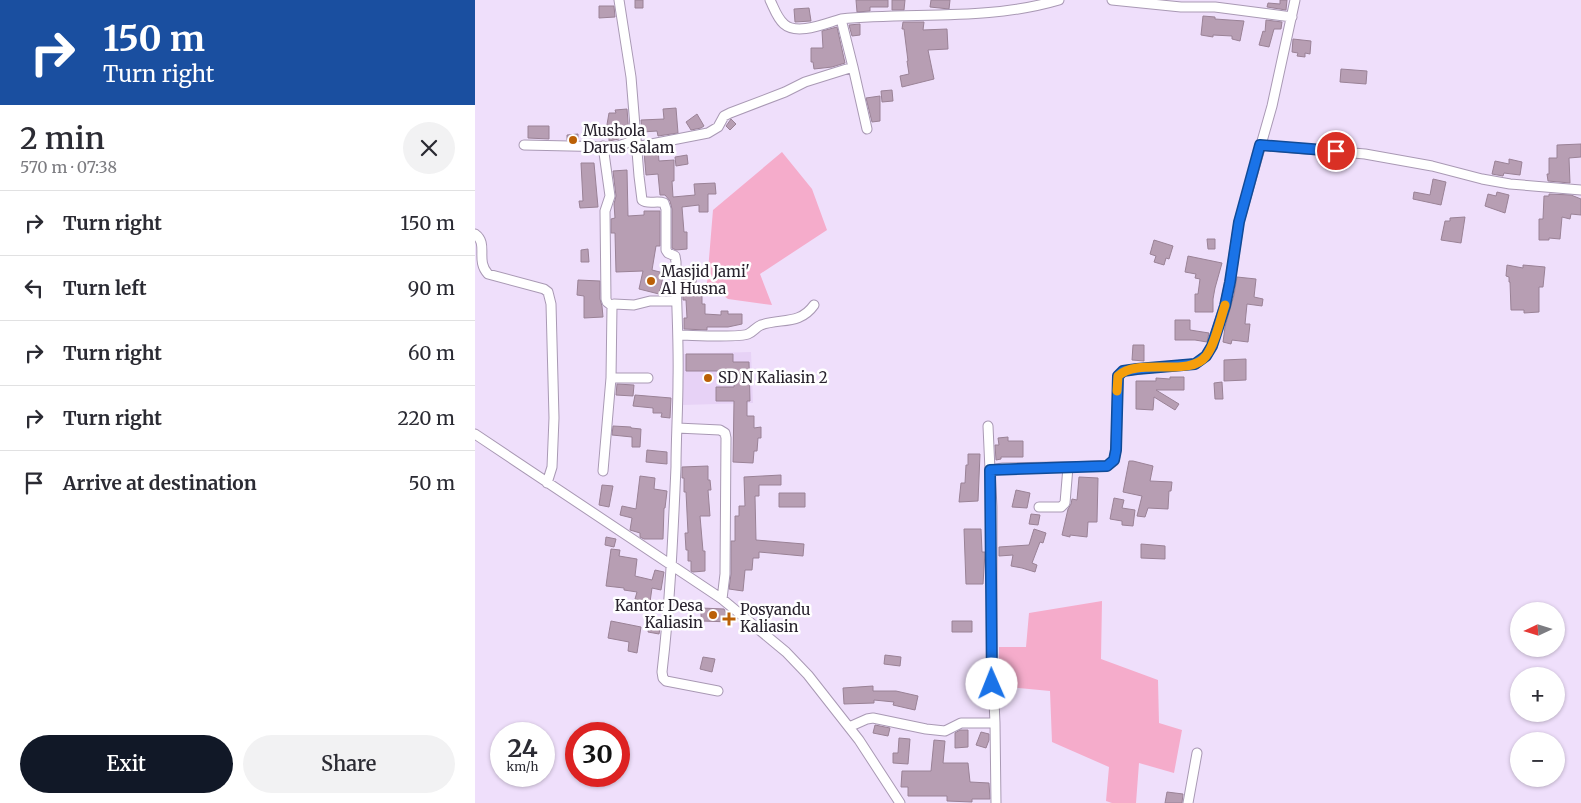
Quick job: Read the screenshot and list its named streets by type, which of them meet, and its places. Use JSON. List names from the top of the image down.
{
  "places": {
    "other": [
      "Mushola Darus Salam",
      "Masjid Jami' Al Husna",
      "SD N Kaliasin 2",
      "Kantor Desa Kaliasin"
    ],
    "health": ["Posyandu Kaliasin"]
  },
  "north": "left",
  "page": {
    "turn": ["150 m", "Turn right"],
    "heading": ["2 min", "570 m · 07:38"],
    "list": [
      {
        "name": "Turn right",
        "value": "150 m"
      },
      {
        "name": "Turn left",
        "value": "90 m"
      },
      {
        "name": "Turn right",
        "value": "60 m"
      },
      {
        "name": "Turn right",
        "value": "220 m"
      },
      {
        "name": "Arrive at destination",
        "value": "50 m"
      }
    ],
    "map_buttons": ["+", "−"],
    "speed": "24 km/h",
    "limit": "30",
    "buttons": ["Exit", "Share"]
  }
}
